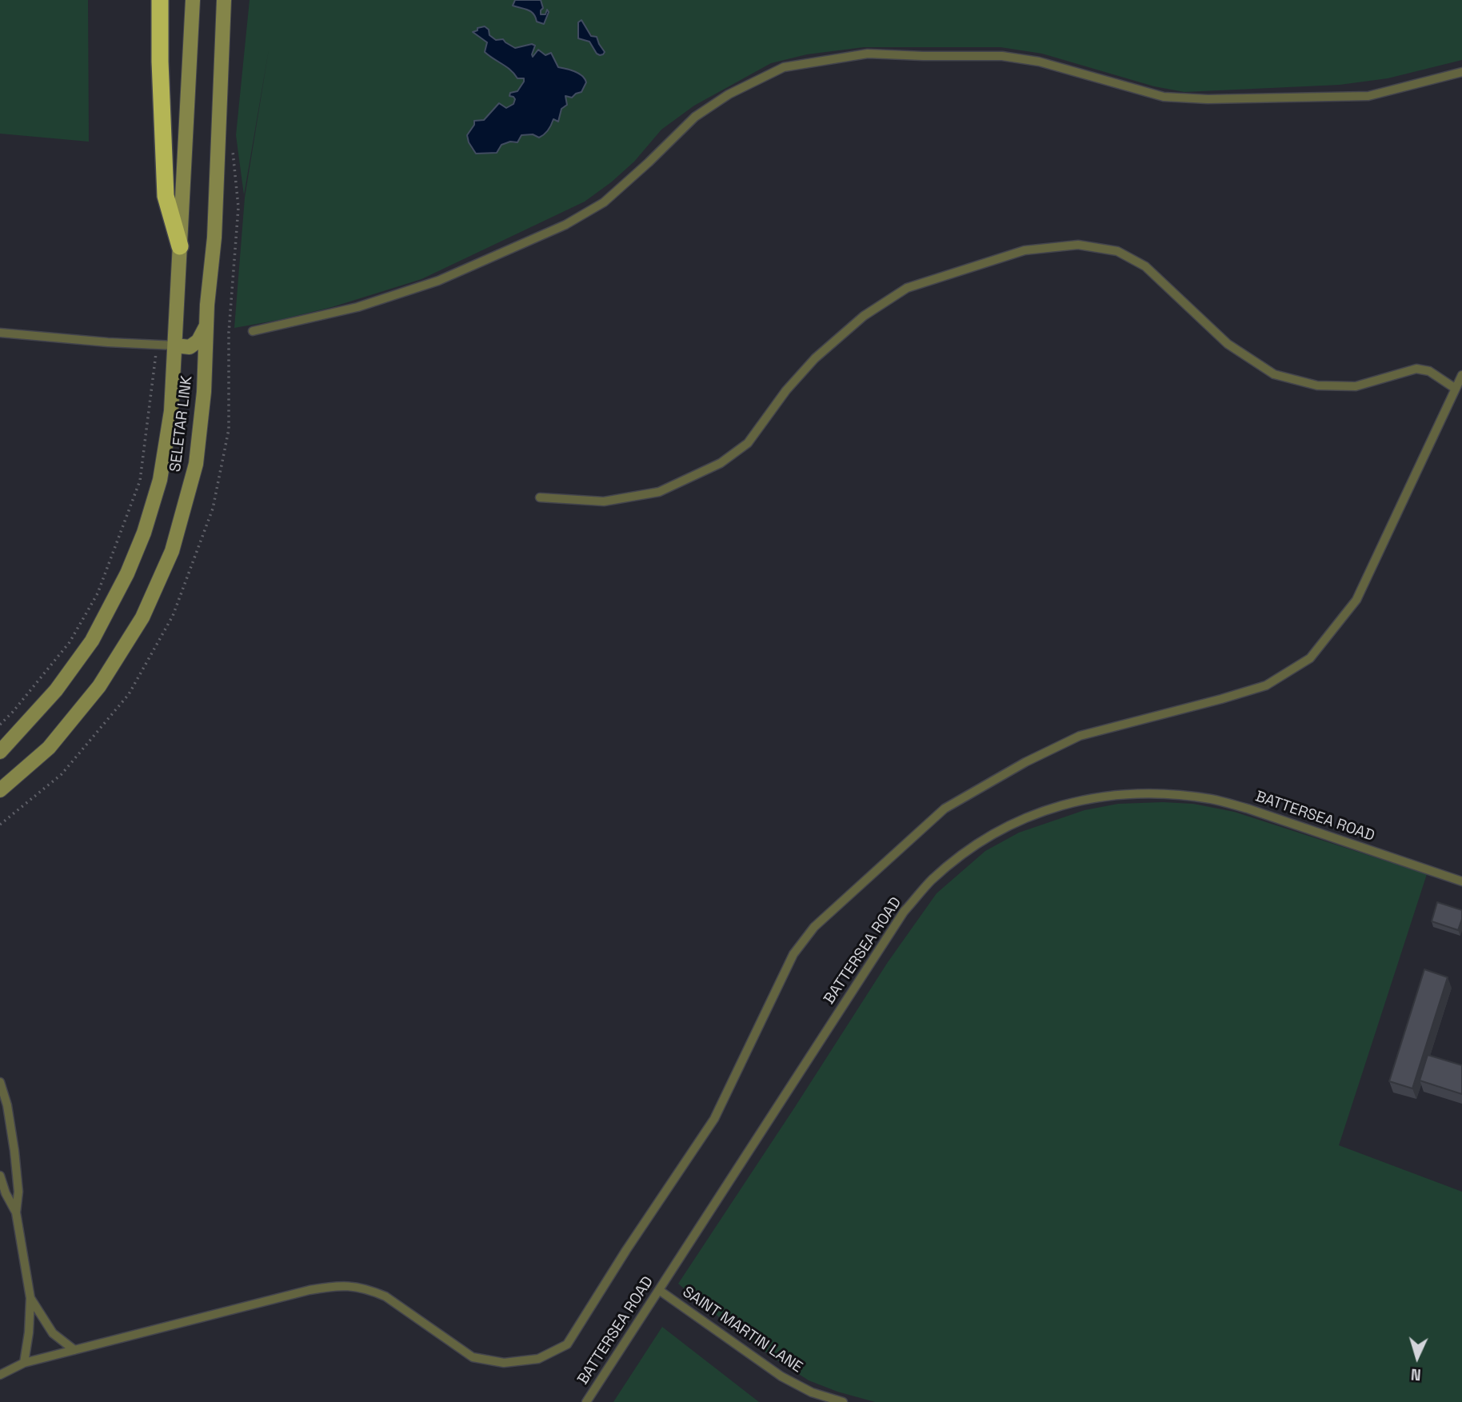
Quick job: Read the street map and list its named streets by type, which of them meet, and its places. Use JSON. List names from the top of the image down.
{
  "streets": {
    "main road": ["SELETAR LINK"],
    "lane": ["BATTERSEA ROAD", "SAINT MARTIN LANE"]
  },
  "crossings": [
    ["BATTERSEA ROAD", "SAINT MARTIN LANE"]
  ],
  "north": "bottom"
}
